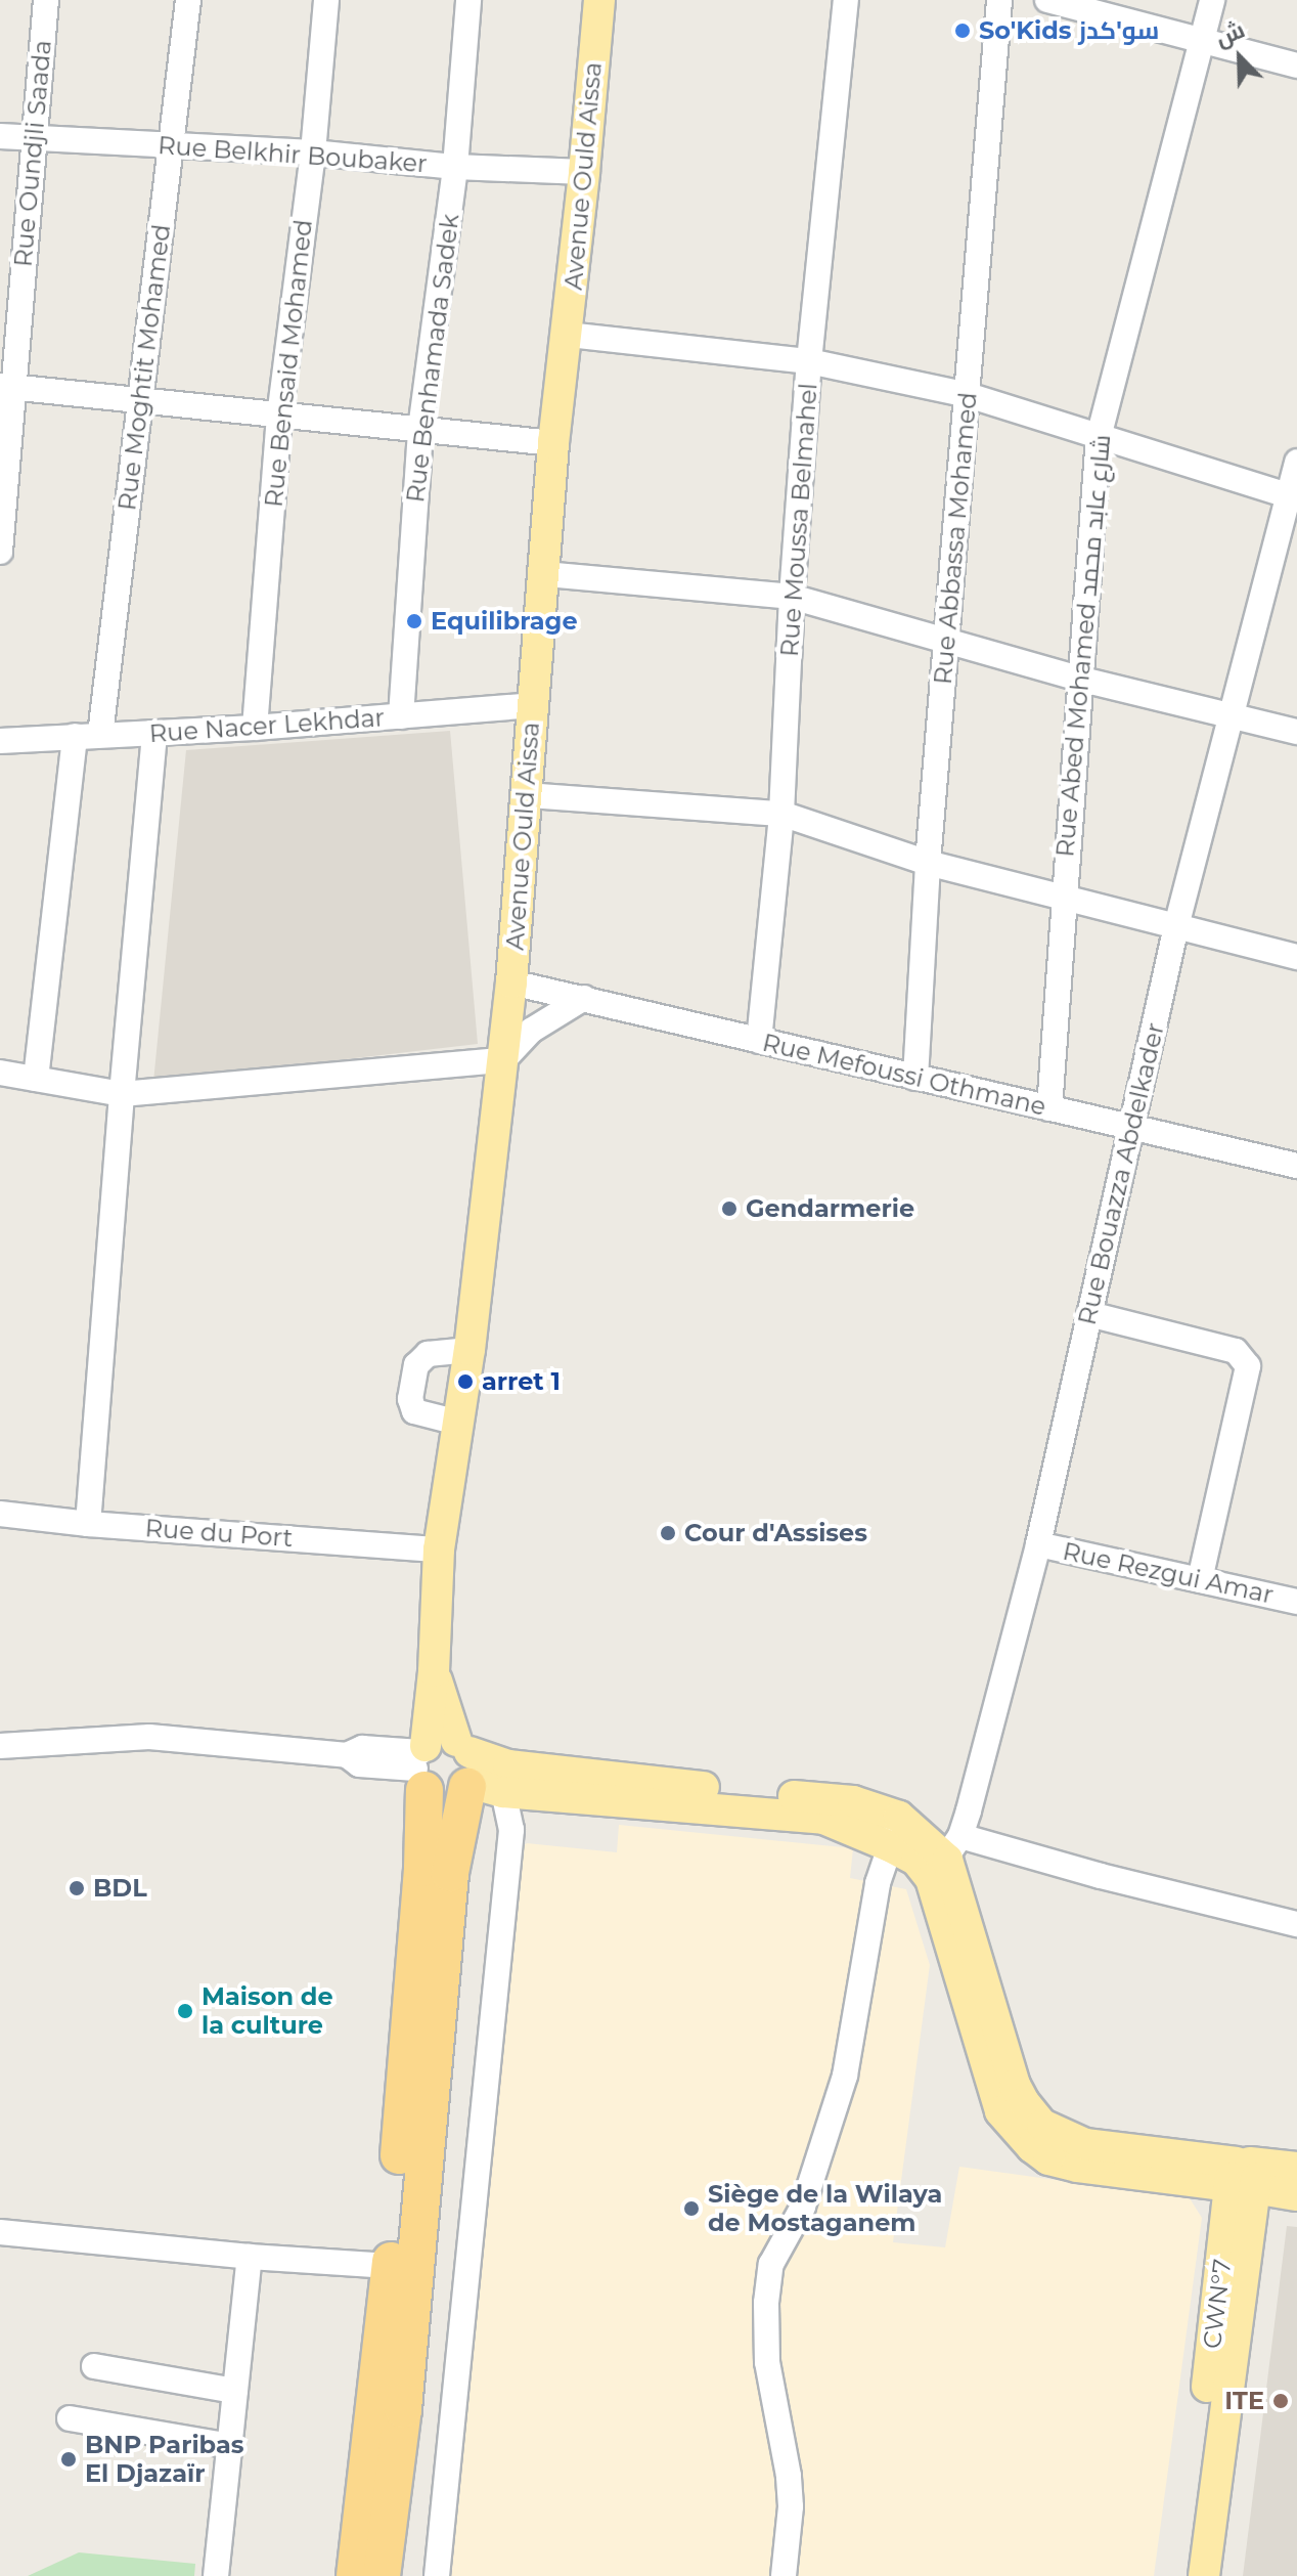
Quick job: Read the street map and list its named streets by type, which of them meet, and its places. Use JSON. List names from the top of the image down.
{
  "streets": {
    "main road": ["Avenue Ould Aissa", "CWN°7"],
    "street": [
      "Rue Oundjli Saada",
      "Rue Belkhir Boubaker",
      "Rue Benhamada Sadek",
      "Rue Bensaid Mohamed",
      "Rue Moghtit Mohamed",
      "Rue Moussa Belmahel",
      "Rue Abbassa Mohamed",
      "Rue Abed Mohamed شارع عابد محمد",
      "Rue Nacer Lekhdar",
      "Rue Mefoussi Othmane",
      "Rue Bouazza Abdelkader",
      "Rue du Port",
      "Rue Rezgui Amar"
    ]
  },
  "crossings": [
    ["Rue Oundjli Saada", "Rue Belkhir Boubaker"],
    ["Rue Belkhir Boubaker", "Avenue Ould Aissa"],
    ["Rue Belkhir Boubaker", "Rue Benhamada Sadek"],
    ["Rue Belkhir Boubaker", "Rue Bensaid Mohamed"],
    ["Rue Belkhir Boubaker", "Rue Moghtit Mohamed"],
    ["Avenue Ould Aissa", "Rue Nacer Lekhdar"],
    ["Avenue Ould Aissa", "Rue Mefoussi Othmane"],
    ["Avenue Ould Aissa", "Rue du Port"],
    ["Rue Benhamada Sadek", "Rue Nacer Lekhdar"],
    ["Rue Bensaid Mohamed", "Rue Nacer Lekhdar"],
    ["Rue Moghtit Mohamed", "Rue Nacer Lekhdar"],
    ["Rue Moussa Belmahel", "Rue Mefoussi Othmane"],
    ["Rue Abbassa Mohamed", "Rue Mefoussi Othmane"],
    ["Rue Abed Mohamed شارع عابد محمد", "Rue Mefoussi Othmane"],
    ["Rue Mefoussi Othmane", "Rue Bouazza Abdelkader"],
    ["Rue Bouazza Abdelkader", "Rue Rezgui Amar"]
  ],
  "places": [
    "So'Kids سو'كدز",
    "Equilibrage",
    "Gendarmerie",
    "arret 1",
    "Cour d'Assises",
    "BDL",
    "Maison de la culture",
    "Siège de la Wilaya de Mostaganem",
    "ITE",
    "BNP Paribas El Djazaïr"
  ],
  "north": "top left"
}
